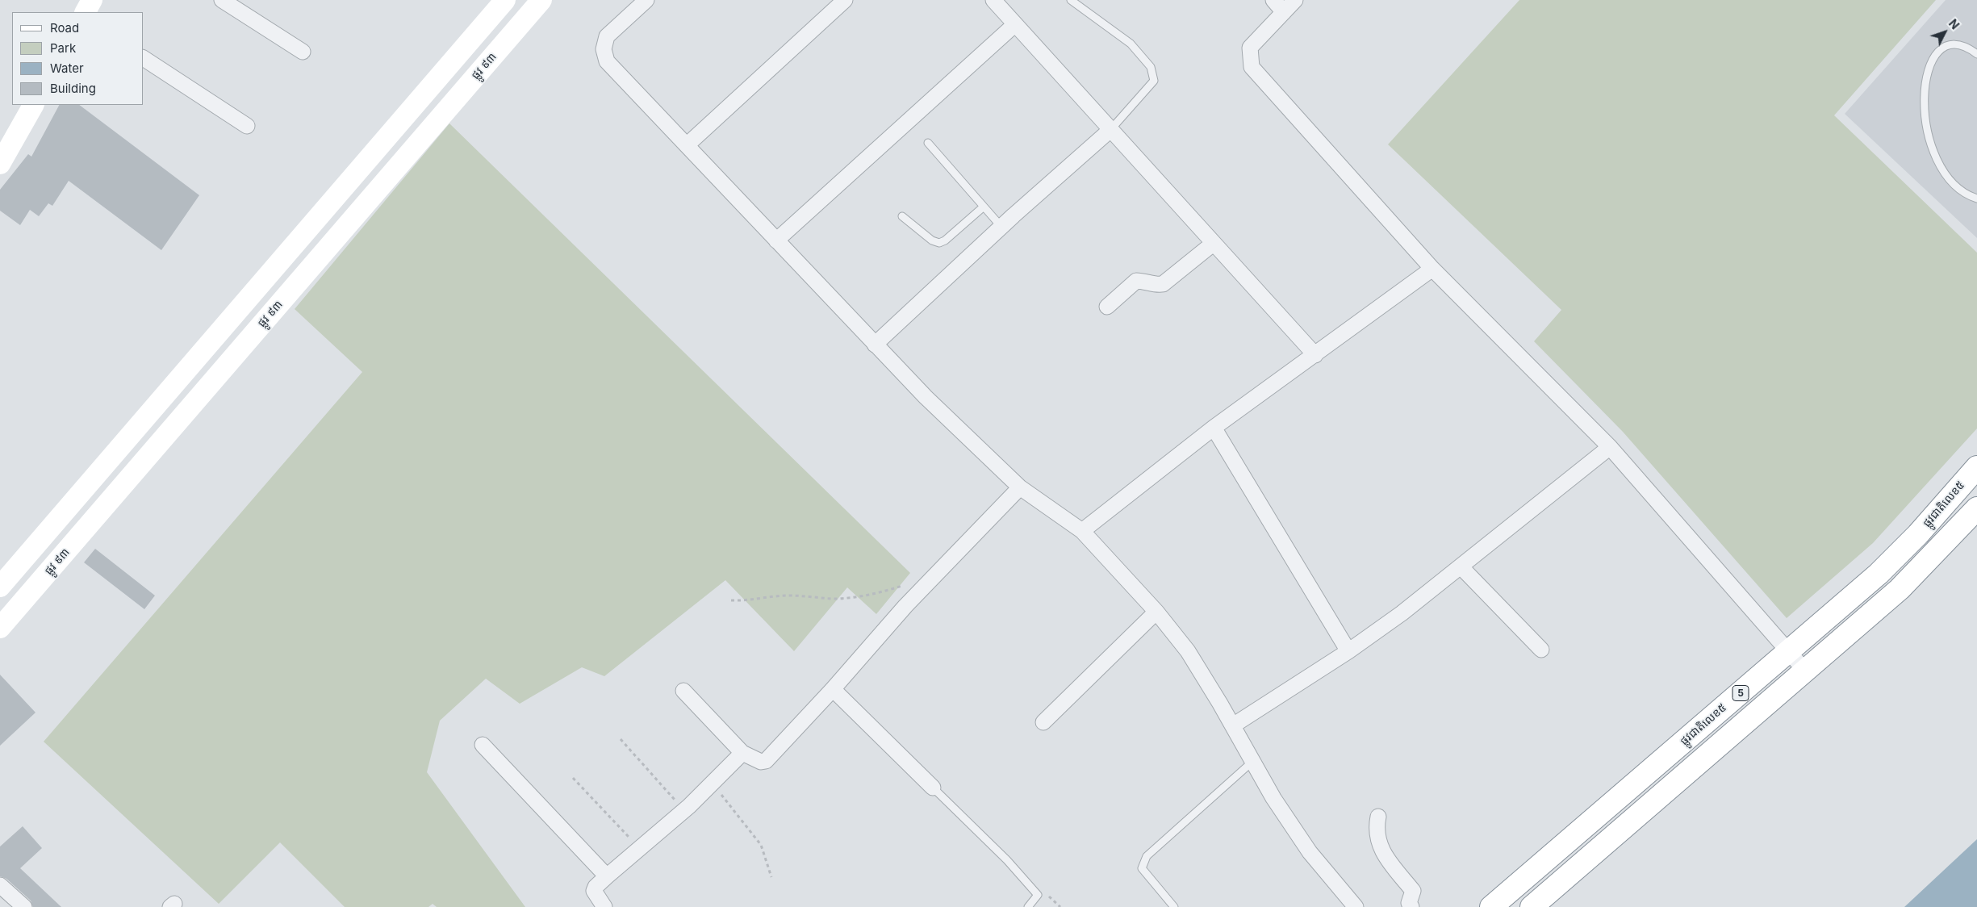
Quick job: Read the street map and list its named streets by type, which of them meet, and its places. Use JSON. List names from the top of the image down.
{
  "streets": {
    "highway": ["ផ្លូវជាតិលេខ៥", "5"],
    "street": ["ផ្លូវ ៩៣"]
  },
  "legend": [
    "Road",
    "Park",
    "Water",
    "Building"
  ],
  "north": "top right"
}
